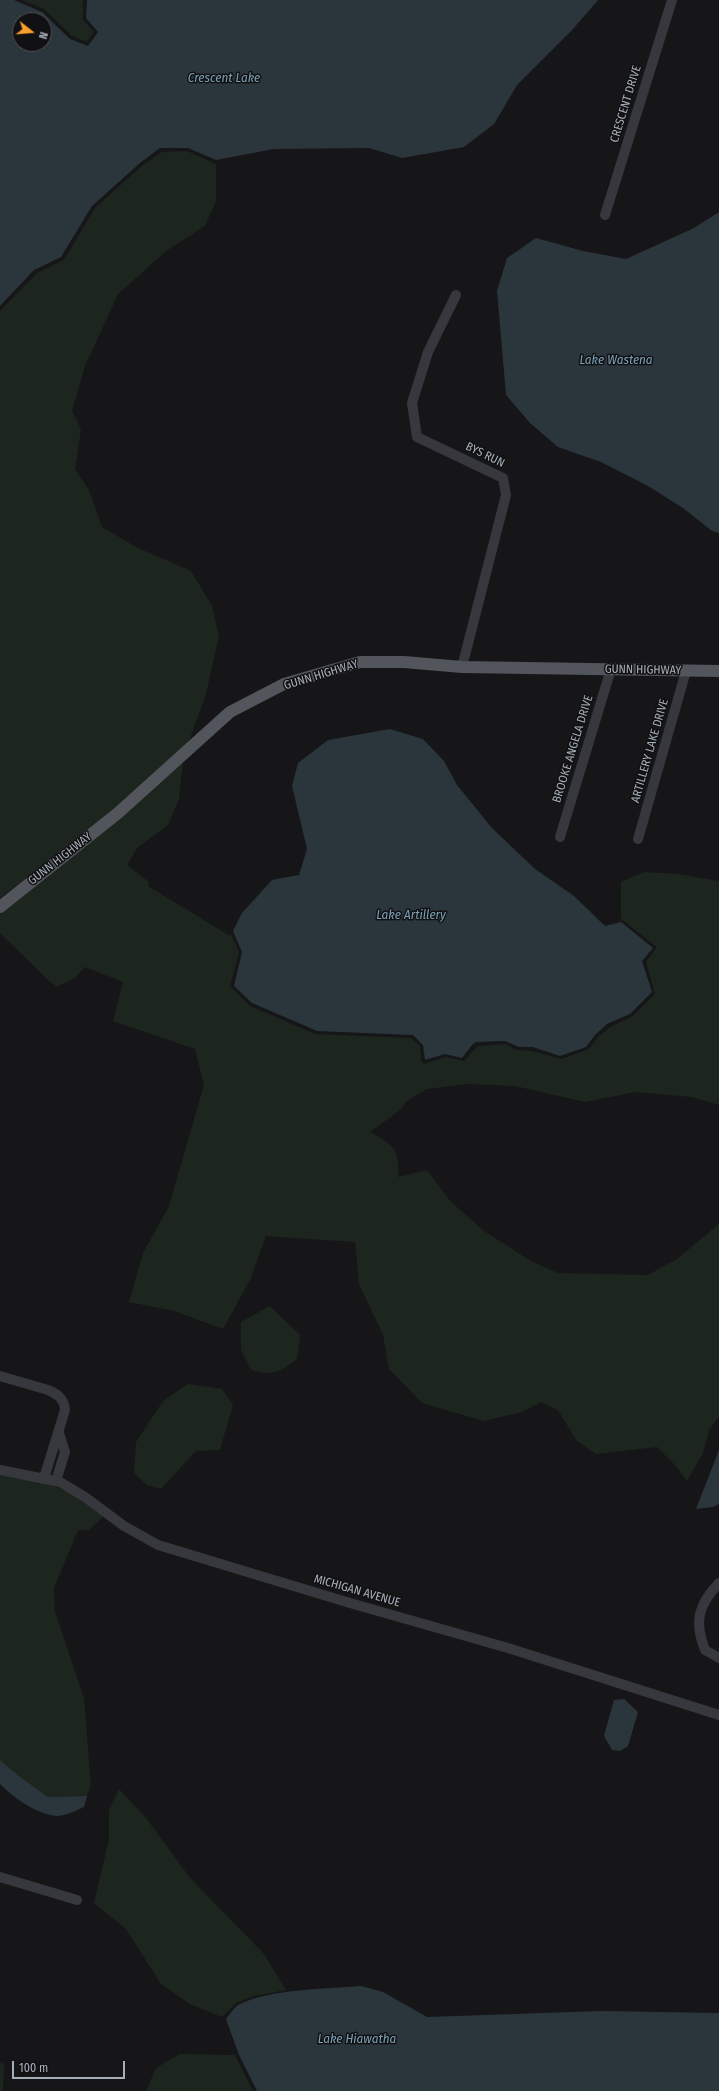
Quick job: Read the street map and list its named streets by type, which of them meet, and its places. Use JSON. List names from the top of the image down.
{
  "streets": {
    "main road": ["GUNN HIGHWAY"],
    "street": [
      "CRESCENT DRIVE",
      "BYS RUN",
      "BROOKE ANGELA DRIVE",
      "ARTILLERY LAKE DRIVE",
      "MICHIGAN AVENUE"
    ]
  },
  "crossings": [
    ["BYS RUN", "GUNN HIGHWAY"],
    ["GUNN HIGHWAY", "BROOKE ANGELA DRIVE"],
    ["GUNN HIGHWAY", "ARTILLERY LAKE DRIVE"]
  ],
  "water": [
    "Crescent Lake",
    "Lake Wastena",
    "Lake Artillery",
    "Lake Hiawatha"
  ],
  "scale_bar": "100 m",
  "north": "right"
}
